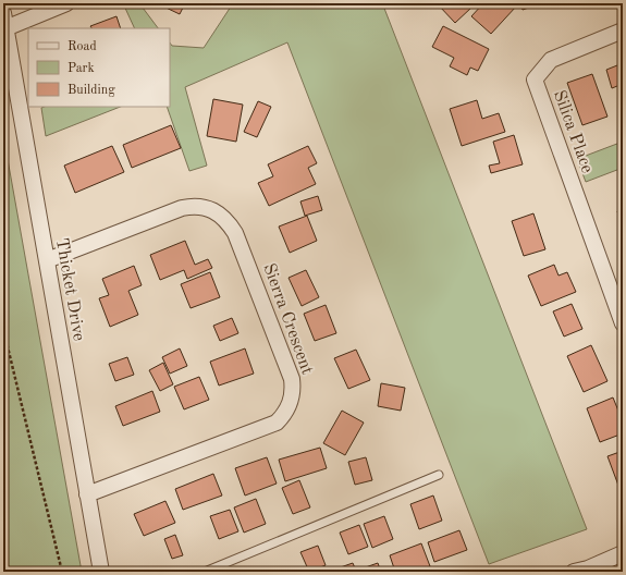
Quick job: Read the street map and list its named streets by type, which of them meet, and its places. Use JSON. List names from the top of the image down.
{
  "streets": {
    "street": ["Silica Place", "Thicket Drive", "Sierra Crescent"]
  },
  "crossings": [
    ["Thicket Drive", "Sierra Crescent"]
  ],
  "legend": ["Road", "Park", "Building"]
}
